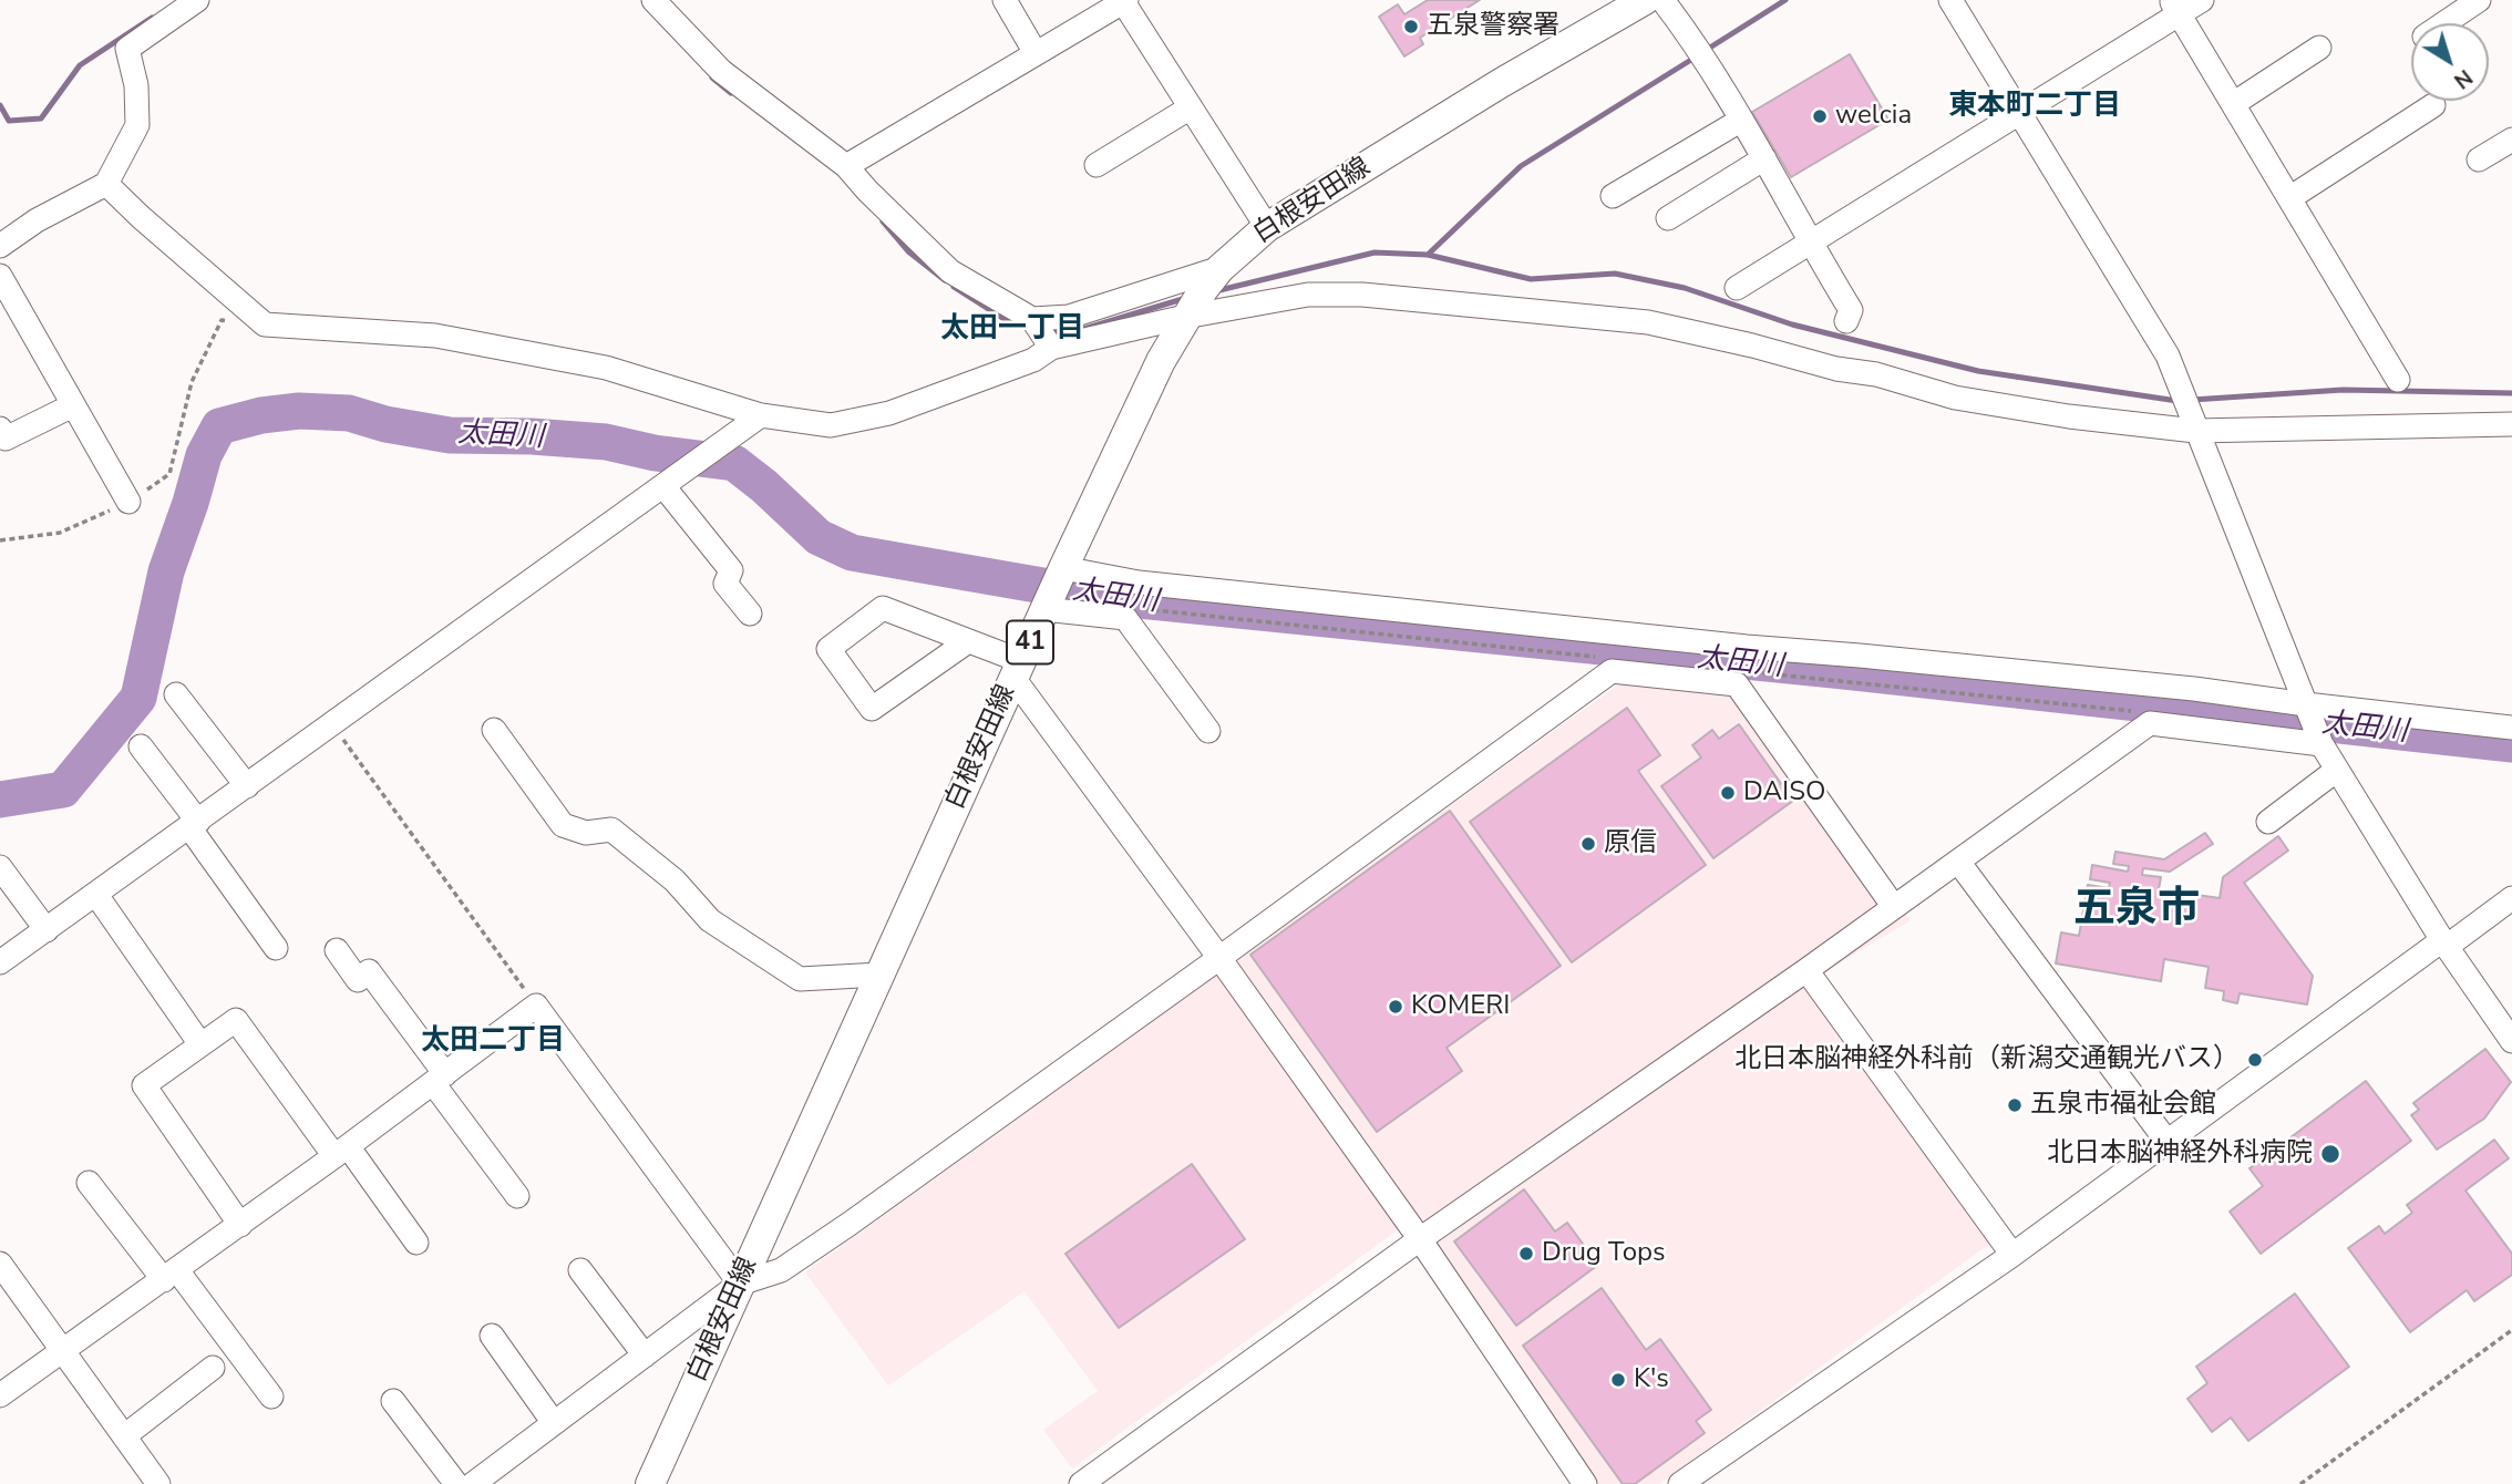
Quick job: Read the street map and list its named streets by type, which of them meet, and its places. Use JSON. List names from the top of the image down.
{
  "streets": {
    "main road": ["白根安田線", "41"]
  },
  "districts": [
    "東本町二丁目",
    "太田一丁目",
    "五泉市",
    "太田二丁目"
  ],
  "water": ["太田川"],
  "places": [
    "五泉警察署",
    "welcia",
    "DAISO",
    "原信",
    "KOMERI",
    "北日本脳神経外科前（新潟交通観光バス）",
    "五泉市福祉会館",
    "北日本脳神経外科病院",
    "Drug Tops",
    "K's"
  ],
  "north": "bottom right"
}
